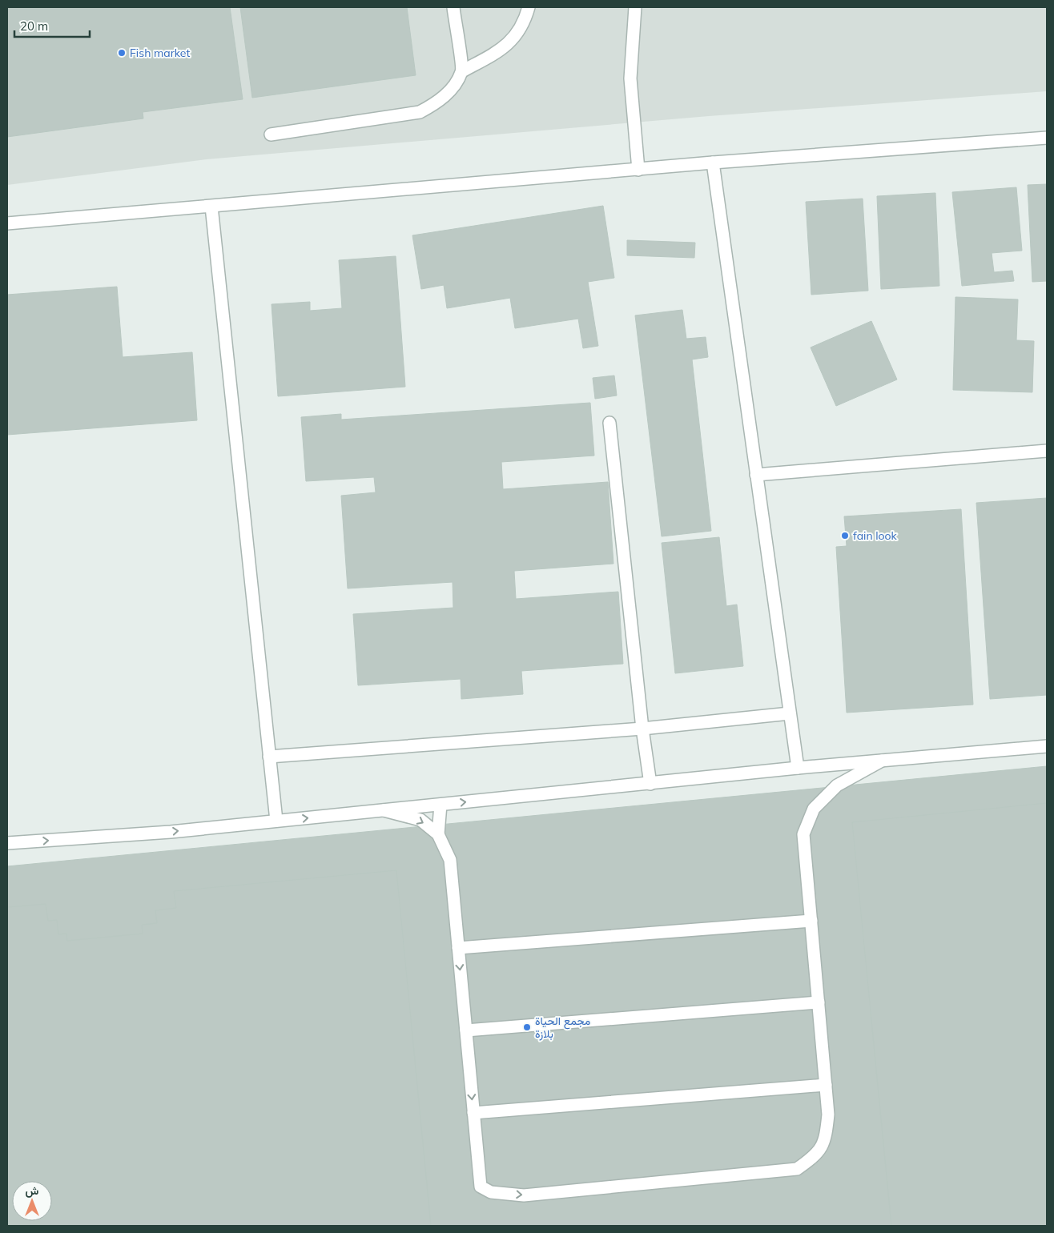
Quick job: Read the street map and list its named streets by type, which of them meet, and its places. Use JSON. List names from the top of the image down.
{
  "places": ["Fish market", "fain look", "مجمع الحياة بلازة"],
  "scale_bar": "20 m",
  "north": "top"
}
